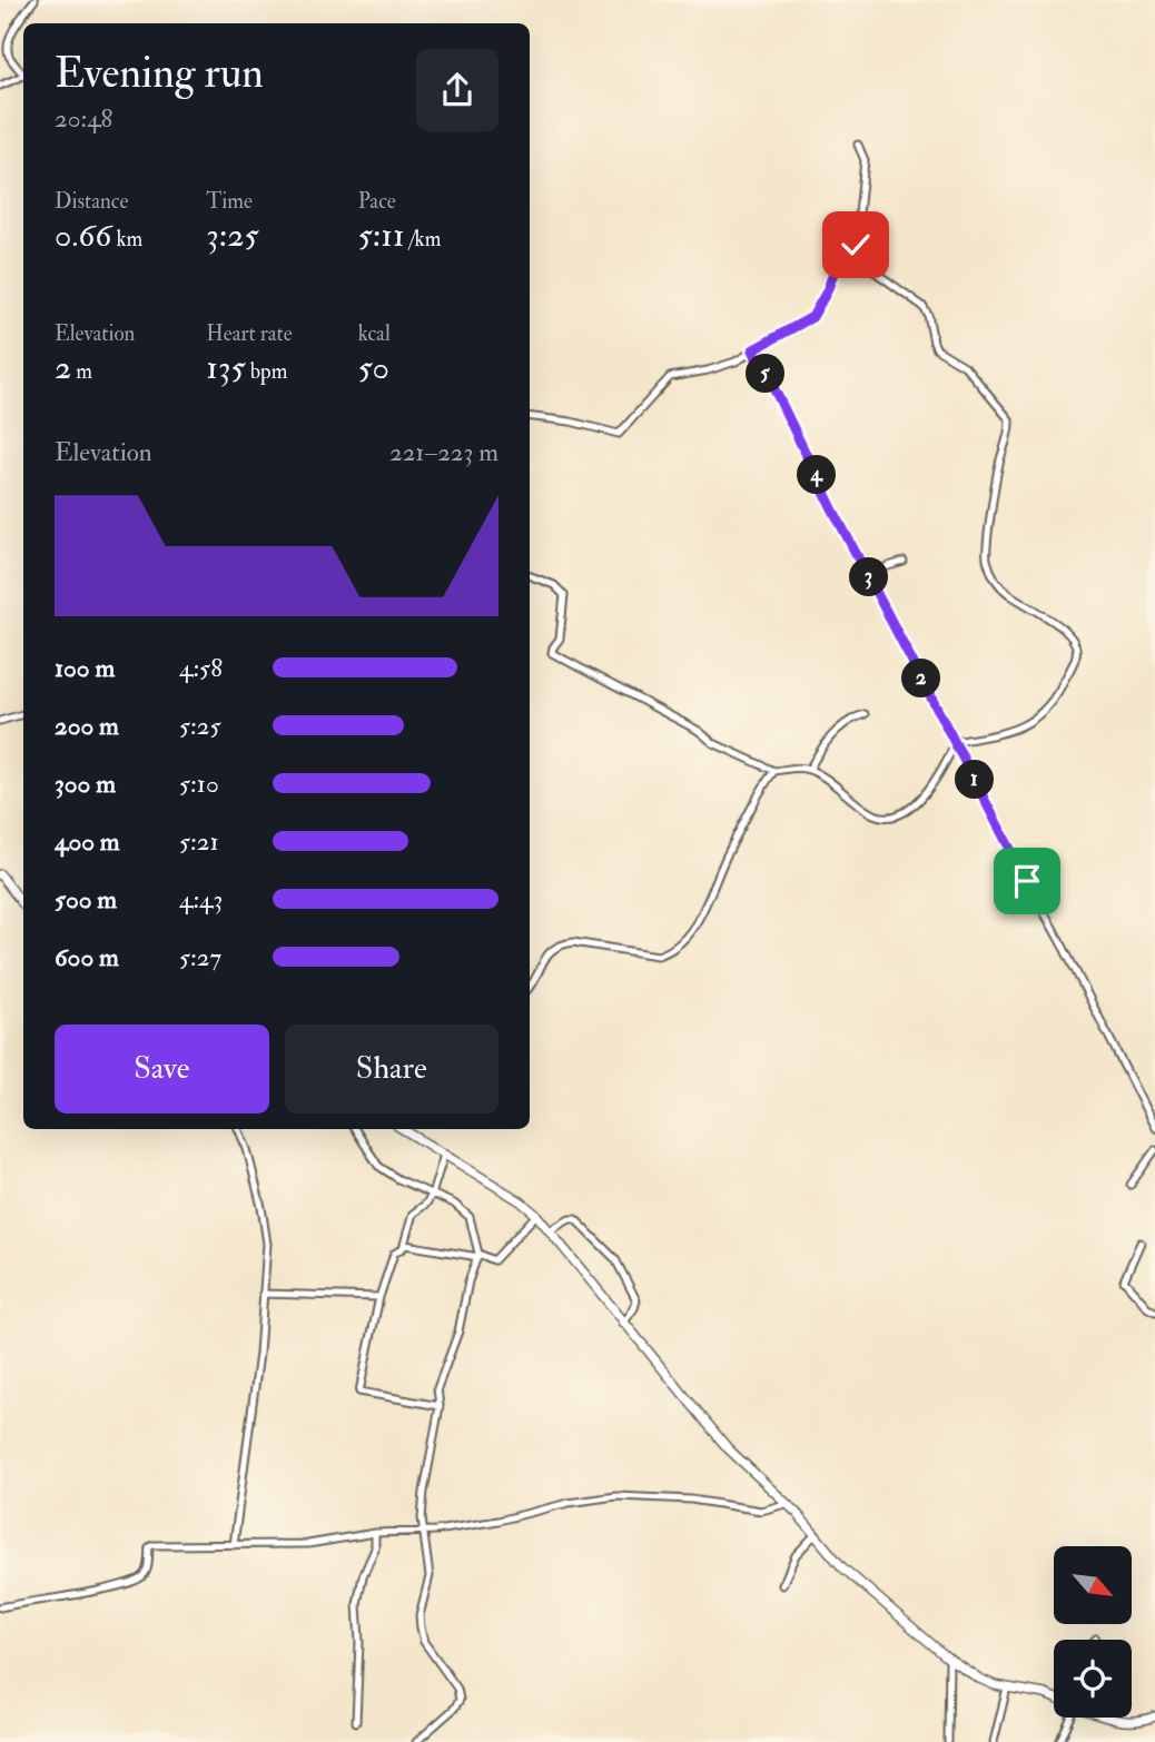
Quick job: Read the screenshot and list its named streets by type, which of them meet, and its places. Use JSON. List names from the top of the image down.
{
  "north": "bottom right",
  "page": {
    "heading": ["Evening run", "20:48"],
    "stats": [
      ["Distance", "0.66 km"],
      ["Time", "3:25"],
      ["Pace", "5:11 /km"],
      ["Elevation", "2 m"],
      ["Heart rate", "135 bpm"],
      ["kcal", "50"]
    ],
    "pins": [
      "5",
      "4",
      "3",
      "2",
      "1"
    ],
    "chart": ["Elevation", "221–223 m"],
    "list": [
      {
        "name": "100 m",
        "note": "4:58"
      },
      {
        "name": "200 m",
        "note": "5:25"
      },
      {
        "name": "300 m",
        "note": "5:10"
      },
      {
        "name": "400 m",
        "note": "5:21"
      },
      {
        "name": "500 m",
        "note": "4:43"
      },
      {
        "name": "600 m",
        "note": "5:27"
      }
    ],
    "buttons": ["Save", "Share"]
  }
}
